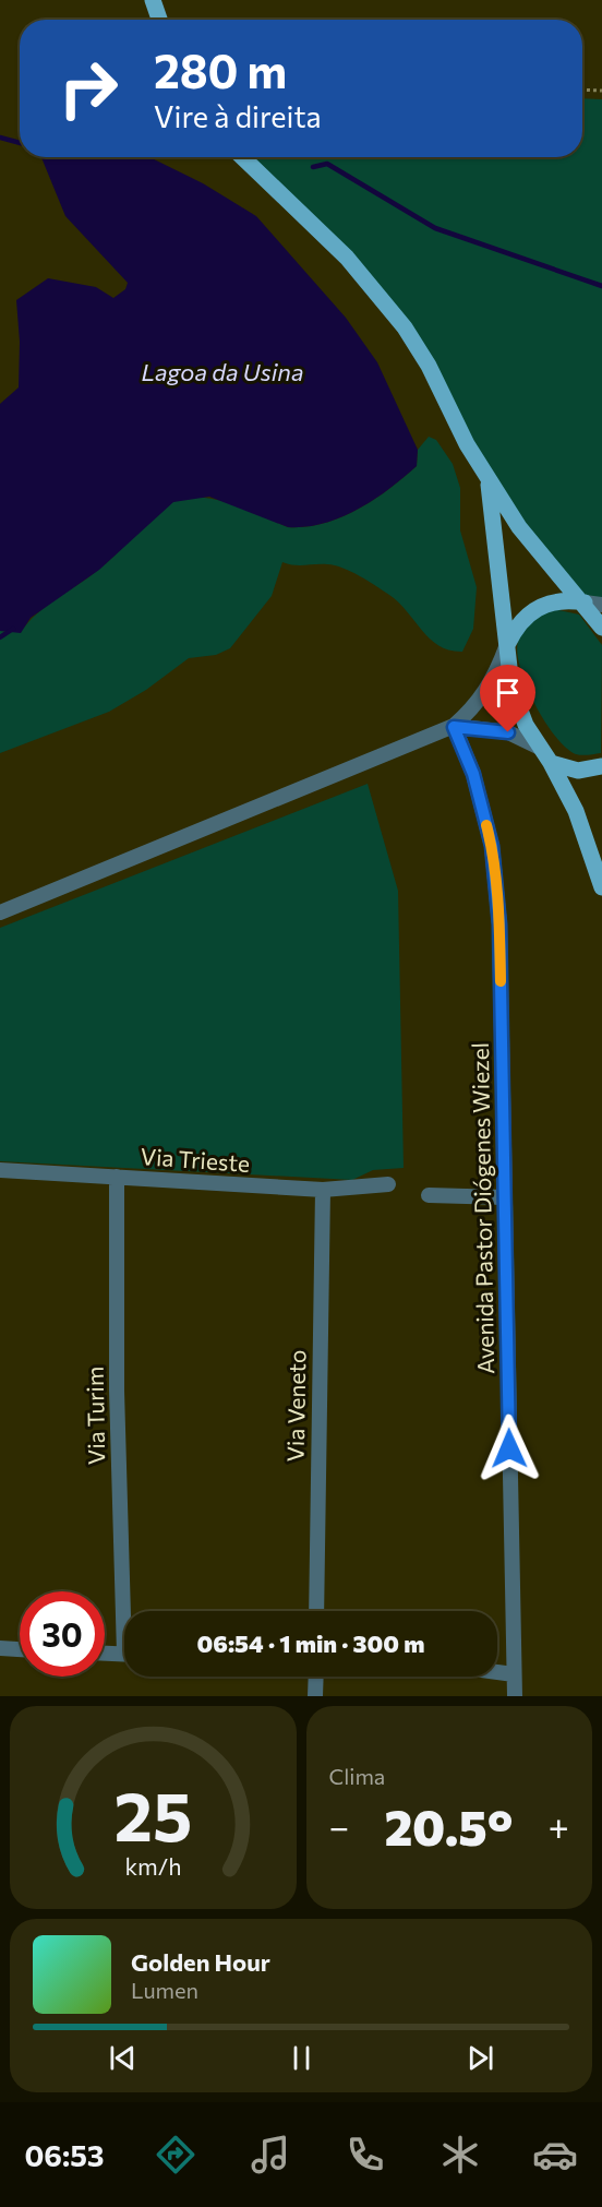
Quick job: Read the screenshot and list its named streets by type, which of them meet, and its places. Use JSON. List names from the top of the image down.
{
  "streets": {
    "street": [
      "Via Trieste",
      "Avenida Pastor Diógenes Wiezel",
      "Via Veneto",
      "Via Turim"
    ]
  },
  "crossings": [
    ["Via Trieste", "Via Veneto"],
    ["Via Trieste", "Via Turim"]
  ],
  "water": ["Lagoa da Usina"],
  "page": {
    "turn": ["280 m", "Vire à direita"],
    "limit": "30",
    "trip": "06:54 · 1 min · 300 m",
    "tile": "Clima",
    "heat": ["−", "20.5°", "+"],
    "song": ["Golden Hour", "Lumen"],
    "tabs": "06:53",
    "gauge": ["25", "km/h"]
  }
}
